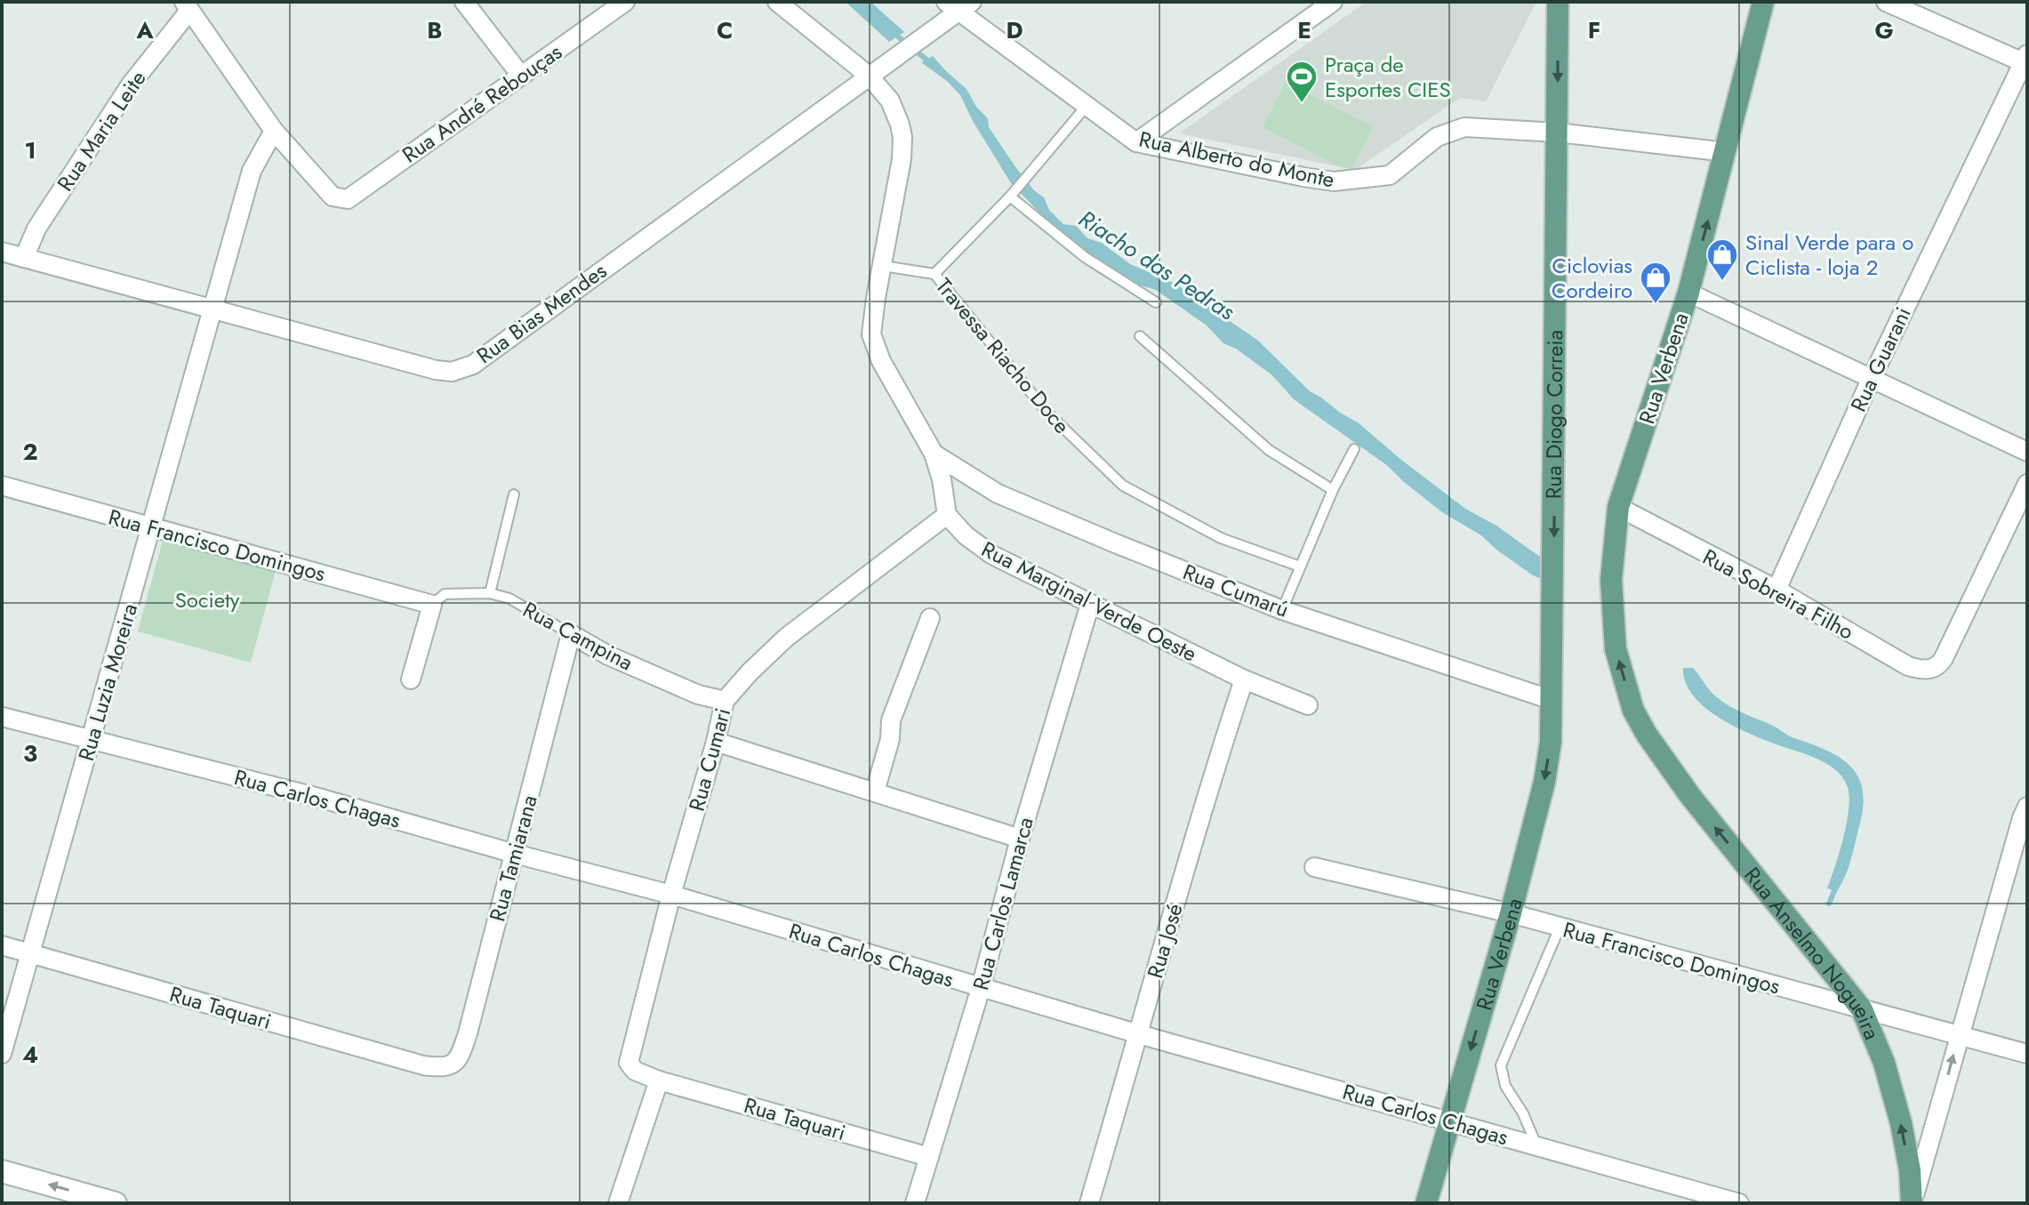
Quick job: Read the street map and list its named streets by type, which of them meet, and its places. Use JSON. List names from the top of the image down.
{
  "streets": {
    "main road": ["Rua Verbena", "Rua Diogo Correia", "Rua Anselmo Nogueira"],
    "street": [
      "Rua André Rebouças",
      "Rua Maria Leite",
      "Rua Alberto do Monte",
      "Rua Bias Mendes",
      "Rua Guarani",
      "Rua Francisco Domingos",
      "Rua Cumarú",
      "Rua Sobreira Filho",
      "Rua Marginal Verde Oeste",
      "Rua Campina",
      "Rua Luzia Moreira",
      "Rua Cumari",
      "Rua Carlos Chagas",
      "Rua Tamiarana",
      "Rua Carlos Lamarca",
      "Rua José",
      "Rua Taquari"
    ],
    "lane": ["Travessa Riacho Doce"]
  },
  "crossings": [
    ["Rua André Rebouças", "Rua Luzia Moreira"],
    ["Rua Maria Leite", "Rua Bias Mendes"],
    ["Rua Alberto do Monte", "Rua Bias Mendes"],
    ["Rua Alberto do Monte", "Rua Verbena"],
    ["Rua Alberto do Monte", "Rua Diogo Correia"],
    ["Rua Bias Mendes", "Rua Luzia Moreira"],
    ["Rua Guarani", "Rua Sobreira Filho"],
    ["Rua Verbena", "Rua Diogo Correia"],
    ["Rua Verbena", "Rua Francisco Domingos"],
    ["Rua Verbena", "Rua Cumarú"],
    ["Rua Verbena", "Rua Sobreira Filho"],
    ["Rua Verbena", "Rua Carlos Chagas"],
    ["Rua Verbena", "Rua Anselmo Nogueira"],
    ["Rua Diogo Correia", "Rua Cumarú"],
    ["Rua Francisco Domingos", "Rua Campina"],
    ["Rua Francisco Domingos", "Rua Luzia Moreira"],
    ["Rua Francisco Domingos", "Rua Anselmo Nogueira"],
    ["Rua Marginal Verde Oeste", "Rua Cumari"],
    ["Rua Marginal Verde Oeste", "Rua Carlos Lamarca"],
    ["Rua Marginal Verde Oeste", "Rua José"],
    ["Rua Campina", "Rua Cumari"],
    ["Rua Campina", "Rua Tamiarana"],
    ["Rua Luzia Moreira", "Rua Carlos Chagas"],
    ["Rua Luzia Moreira", "Rua Taquari"],
    ["Rua Cumari", "Rua Carlos Chagas"],
    ["Rua Cumari", "Rua Taquari"],
    ["Rua Carlos Chagas", "Rua Tamiarana"],
    ["Rua Carlos Chagas", "Rua Carlos Lamarca"],
    ["Rua Carlos Chagas", "Rua José"],
    ["Rua Tamiarana", "Rua Taquari"],
    ["Rua Carlos Lamarca", "Rua Taquari"]
  ],
  "one_way": ["Rua Diogo Correia", "Rua Anselmo Nogueira"],
  "water": ["Riacho das Pedras"],
  "parks": ["Society"],
  "places": {
    "sports": ["Praça de Esportes CIES"],
    "shop": ["Sinal Verde para o Ciclista - loja 2", "Ciclovias Cordeiro"]
  },
  "grid": {
    "columns": [
      "A",
      "B",
      "C",
      "D",
      "E",
      "F",
      "G"
    ],
    "rows": [
      "1",
      "2",
      "3",
      "4"
    ]
  }
}
